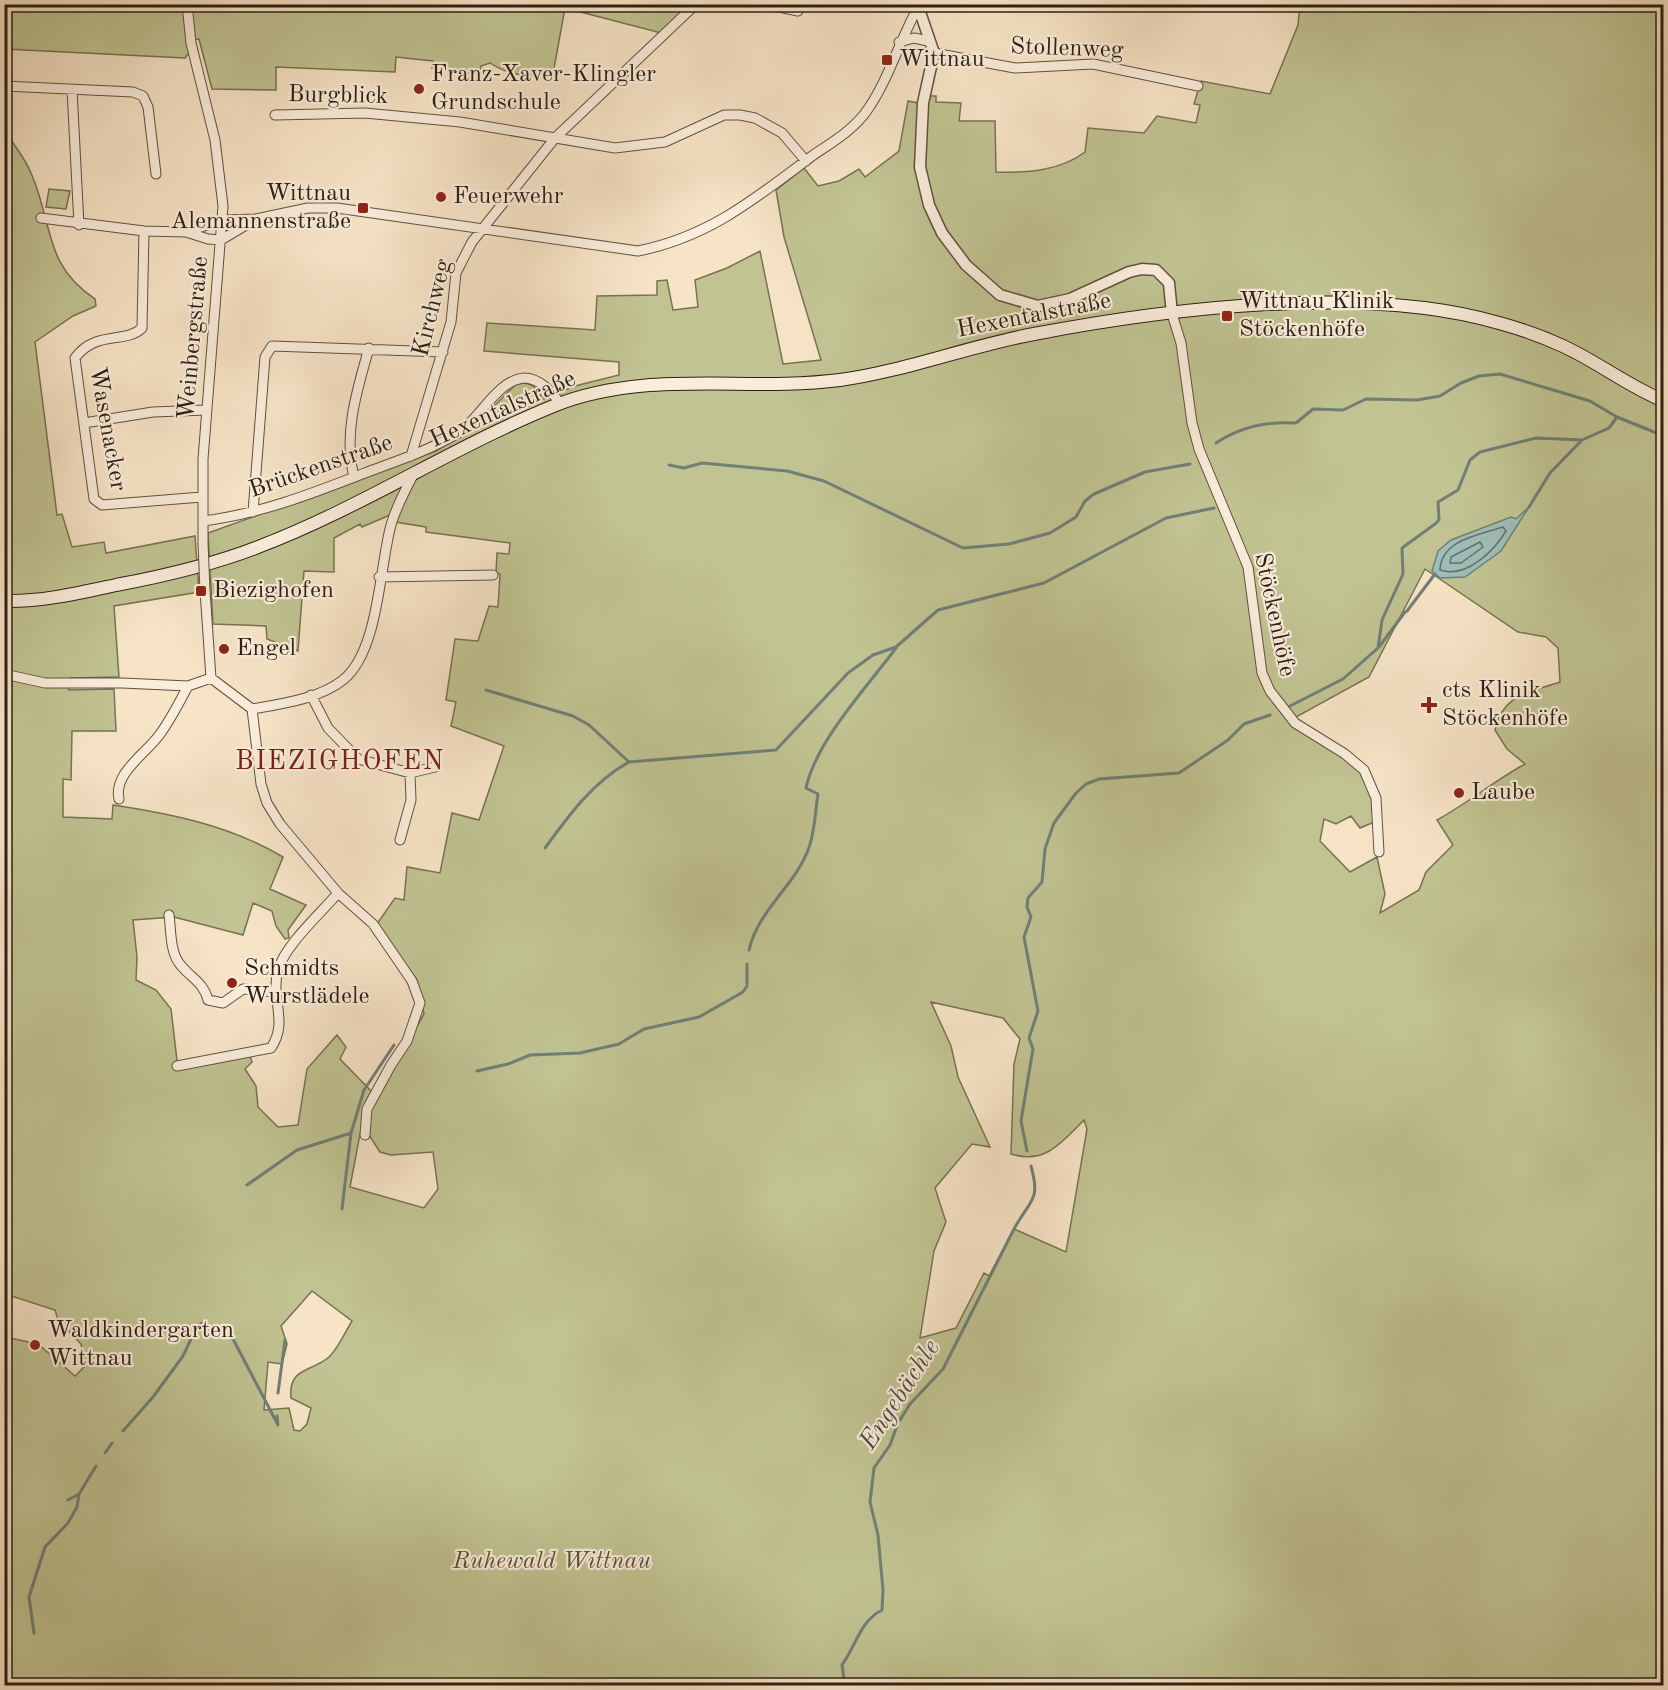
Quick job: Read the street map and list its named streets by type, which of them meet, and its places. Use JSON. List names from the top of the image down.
{
  "streets": {
    "main road": ["Hexentalstraße"],
    "street": [
      "Stollenweg",
      "Burgblick",
      "Kirchweg",
      "Weinbergstraße",
      "Wasenacker",
      "Brückenstraße",
      "Stöckenhöfe"
    ]
  },
  "crossings": [
    ["Burgblick", "Kirchweg"],
    ["Kirchweg", "Brückenstraße"],
    ["Hexentalstraße", "Brückenstraße"],
    ["Hexentalstraße", "Stöckenhöfe"],
    ["Weinbergstraße", "Wasenacker"],
    ["Weinbergstraße", "Brückenstraße"]
  ],
  "districts": ["BIEZIGHOFEN"],
  "water": ["Engebächle"],
  "parks": ["Ruhewald Wittnau"],
  "places": {
    "transit": [
      "Wittnau",
      "Wittnau Alemannenstraße",
      "Wittnau Klinik Stöckenhöfe",
      "Biezighofen"
    ],
    "other": [
      "Franz-Xaver-Klingler Grundschule",
      "Feuerwehr",
      "Engel",
      "Laube",
      "Schmidts Wurstlädele",
      "Waldkindergarten Wittnau"
    ],
    "health": ["cts Klinik Stöckenhöfe"]
  }
}
